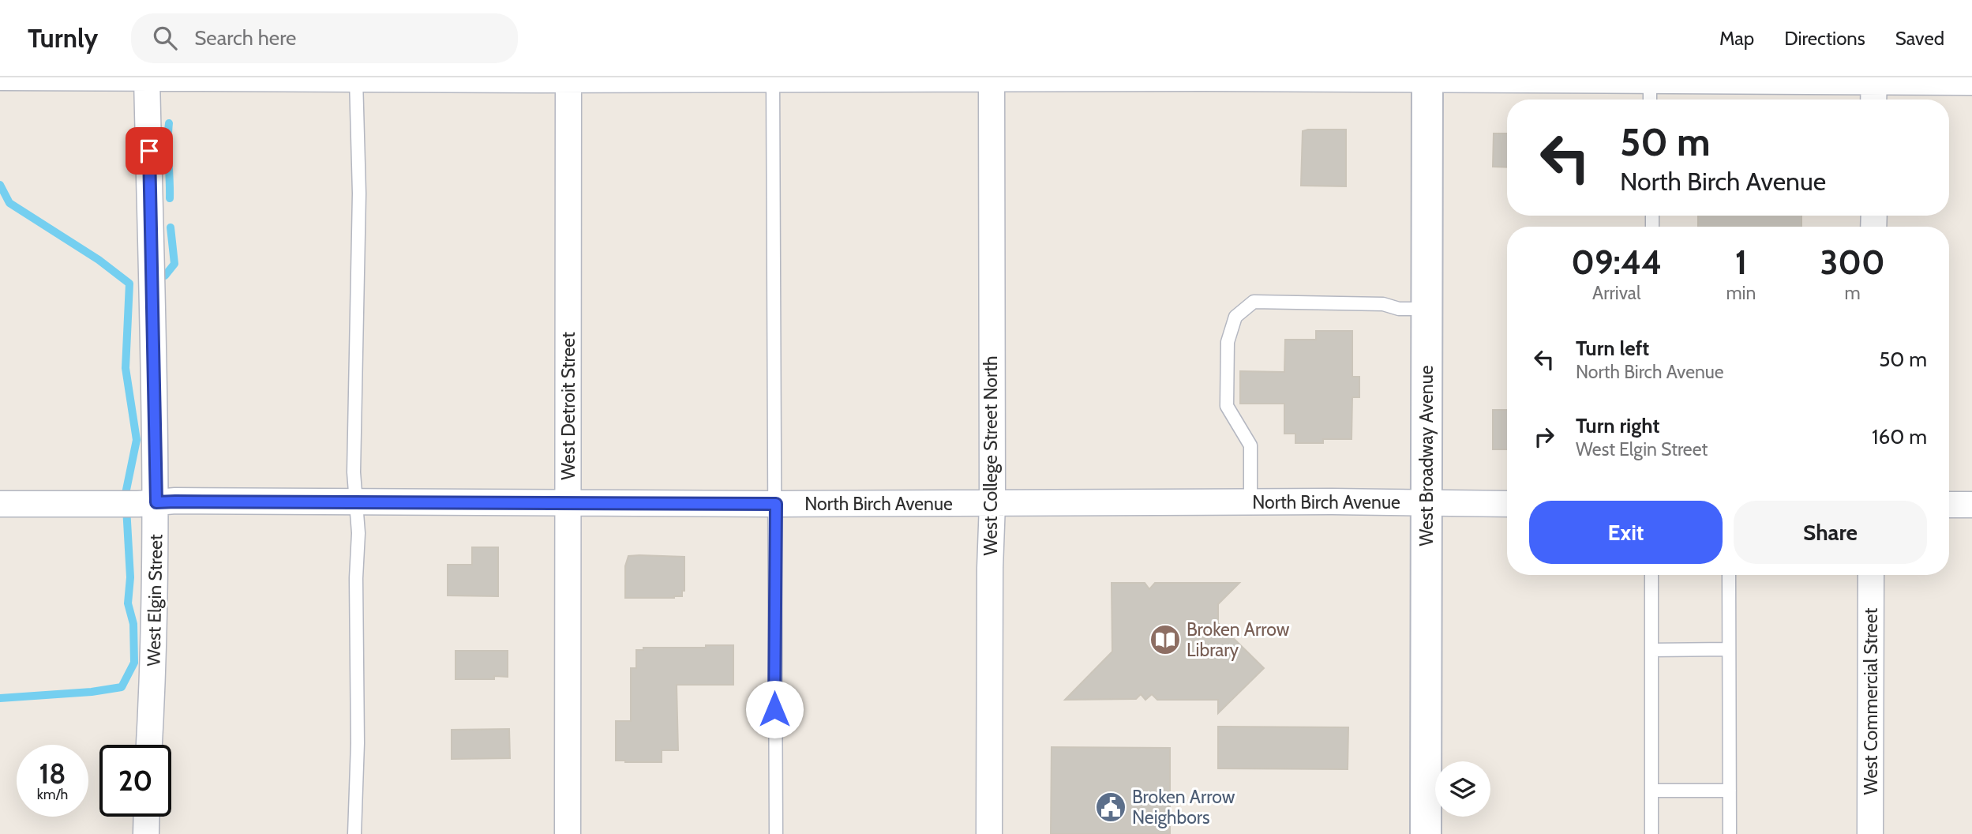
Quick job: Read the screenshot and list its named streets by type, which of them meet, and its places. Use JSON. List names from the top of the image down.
{
  "streets": {
    "street": [
      "West Detroit Street",
      "West College Street North",
      "West Broadway Avenue",
      "North Birch Avenue",
      "West Elgin Street",
      "West Commercial Street"
    ]
  },
  "crossings": [
    ["West Detroit Street", "North Birch Avenue"],
    ["West College Street North", "North Birch Avenue"],
    ["West Broadway Avenue", "North Birch Avenue"],
    ["North Birch Avenue", "West Elgin Street"]
  ],
  "places": {
    "library": ["Broken Arrow Library"],
    "public building": ["Broken Arrow Neighbors"]
  },
  "page": {
    "header": "Turnly",
    "search": "Search here",
    "nav": ["Map", "Directions", "Saved"],
    "turn": ["50 m", "North Birch Avenue"],
    "eta": [
      "09:44",
      "Arrival",
      "1",
      "min",
      "300",
      "m"
    ],
    "list": [
      {
        "name": "Turn left",
        "note": "North Birch Avenue",
        "value": "50 m"
      },
      {
        "name": "Turn right",
        "note": "West Elgin Street",
        "value": "160 m"
      }
    ],
    "buttons": ["Exit", "Share"],
    "speed": "18 km/h",
    "limit": "20"
  }
}
